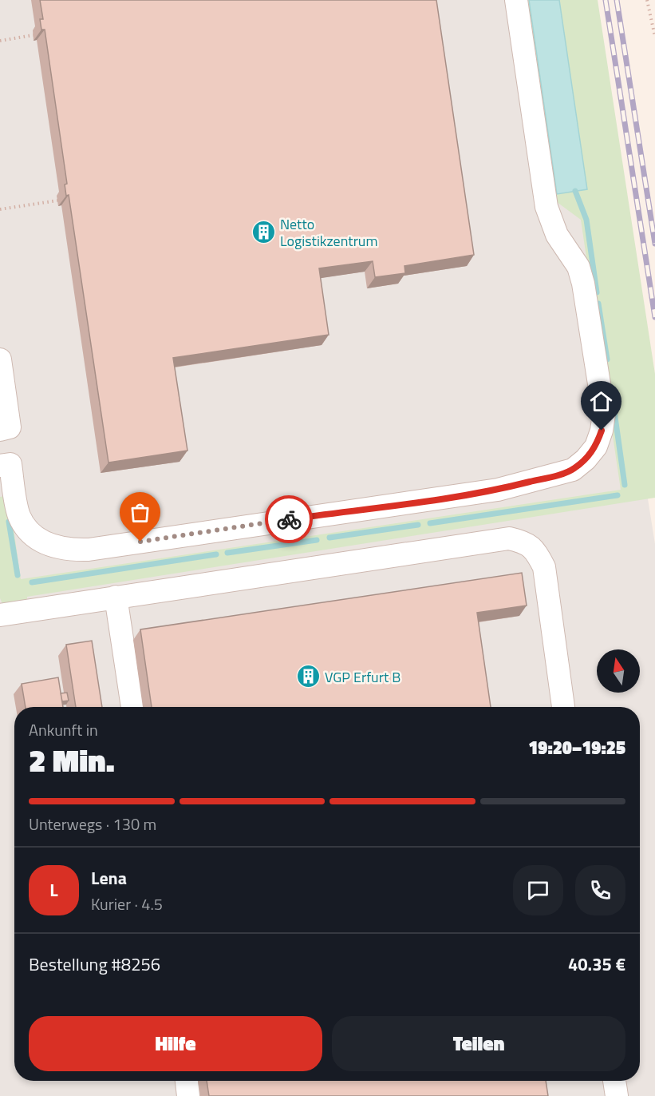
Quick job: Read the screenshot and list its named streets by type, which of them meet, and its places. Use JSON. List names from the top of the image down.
{
  "places": {
    "building": ["Netto Logistikzentrum", "VGP Erfurt B"]
  },
  "north": "top",
  "page": {
    "heading": ["2 Min.", "Ankunft in", "19:20–19:25"],
    "panel": [
      "Lena",
      "Kurier · 4.5",
      "Bestellung #8256",
      "40.35 €"
    ],
    "bar": "Unterwegs · 130 m",
    "round": "L",
    "buttons": ["Hilfe", "Teilen"]
  }
}
